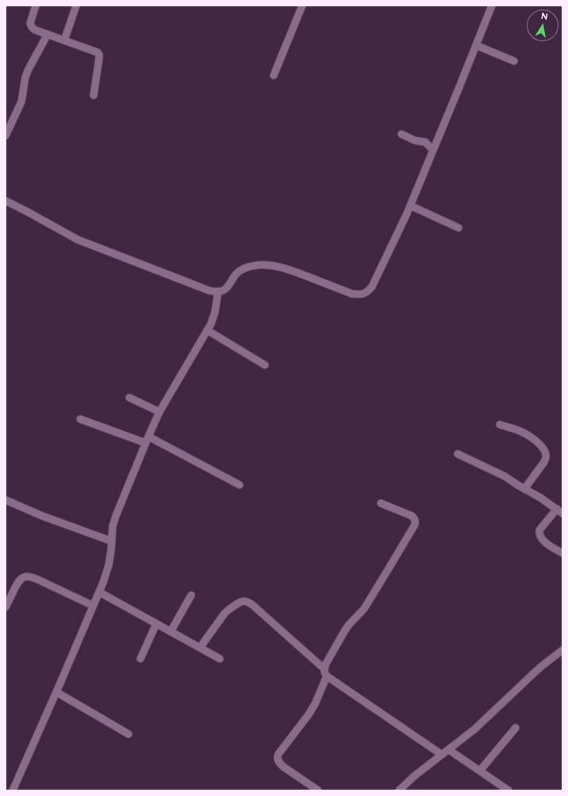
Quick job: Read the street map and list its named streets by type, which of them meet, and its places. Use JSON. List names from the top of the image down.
{
  "north": "top"
}
